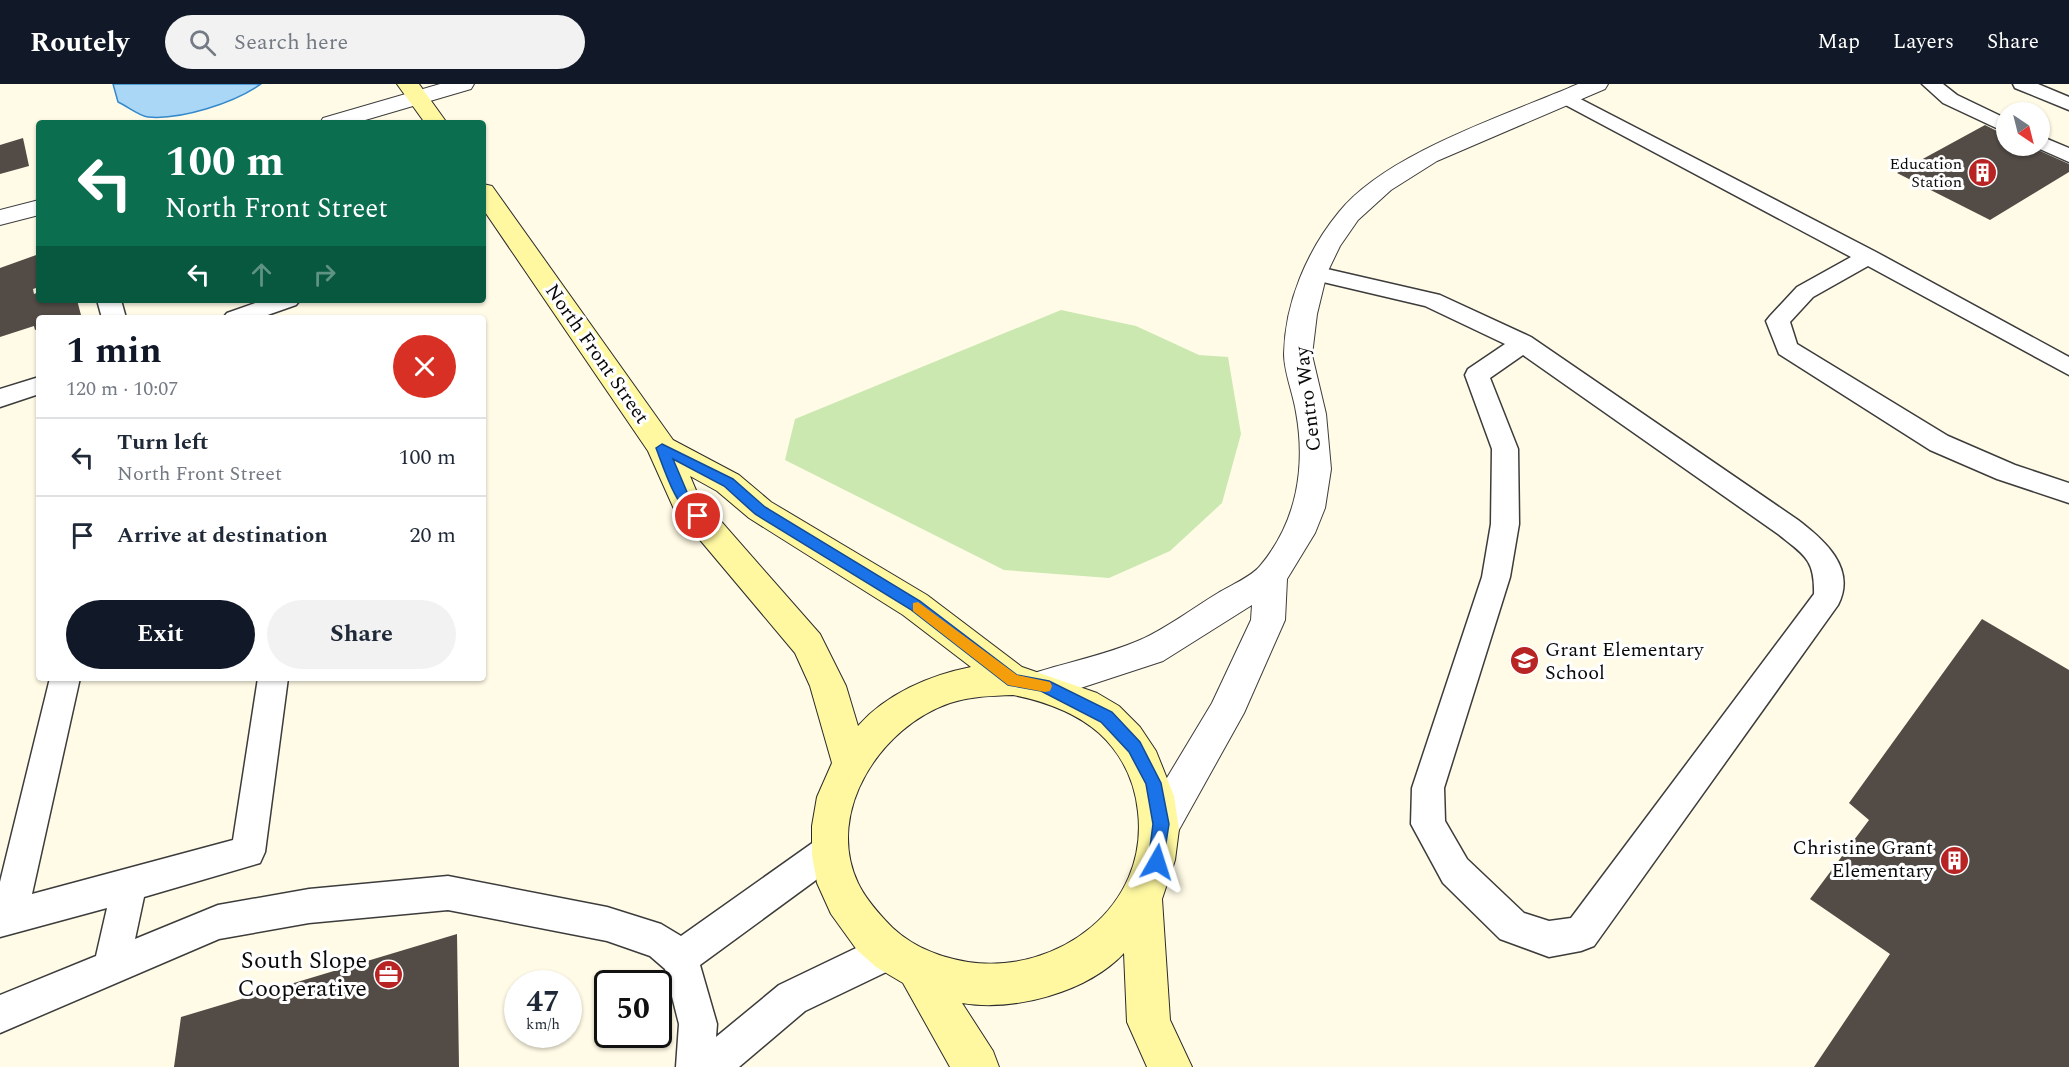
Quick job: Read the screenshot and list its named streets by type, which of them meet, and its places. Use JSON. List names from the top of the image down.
{
  "streets": {
    "main road": ["North Front Street"],
    "street": ["Centro Way"]
  },
  "places": {
    "building": ["Education Station", "Christine Grant Elementary"],
    "school or university": ["Grant Elementary School"],
    "office": ["South Slope Cooperative"]
  },
  "north": "bottom right",
  "page": {
    "header": "Routely",
    "search": "Search here",
    "nav": ["Map", "Layers", "Share"],
    "turn": ["100 m", "North Front Street"],
    "heading": ["1 min", "120 m · 10:07"],
    "list": [
      {
        "name": "Turn left",
        "note": "North Front Street",
        "value": "100 m"
      },
      {
        "name": "Arrive at destination",
        "value": "20 m"
      }
    ],
    "buttons": ["Exit", "Share"],
    "speed": "47 km/h",
    "limit": "50"
  }
}
